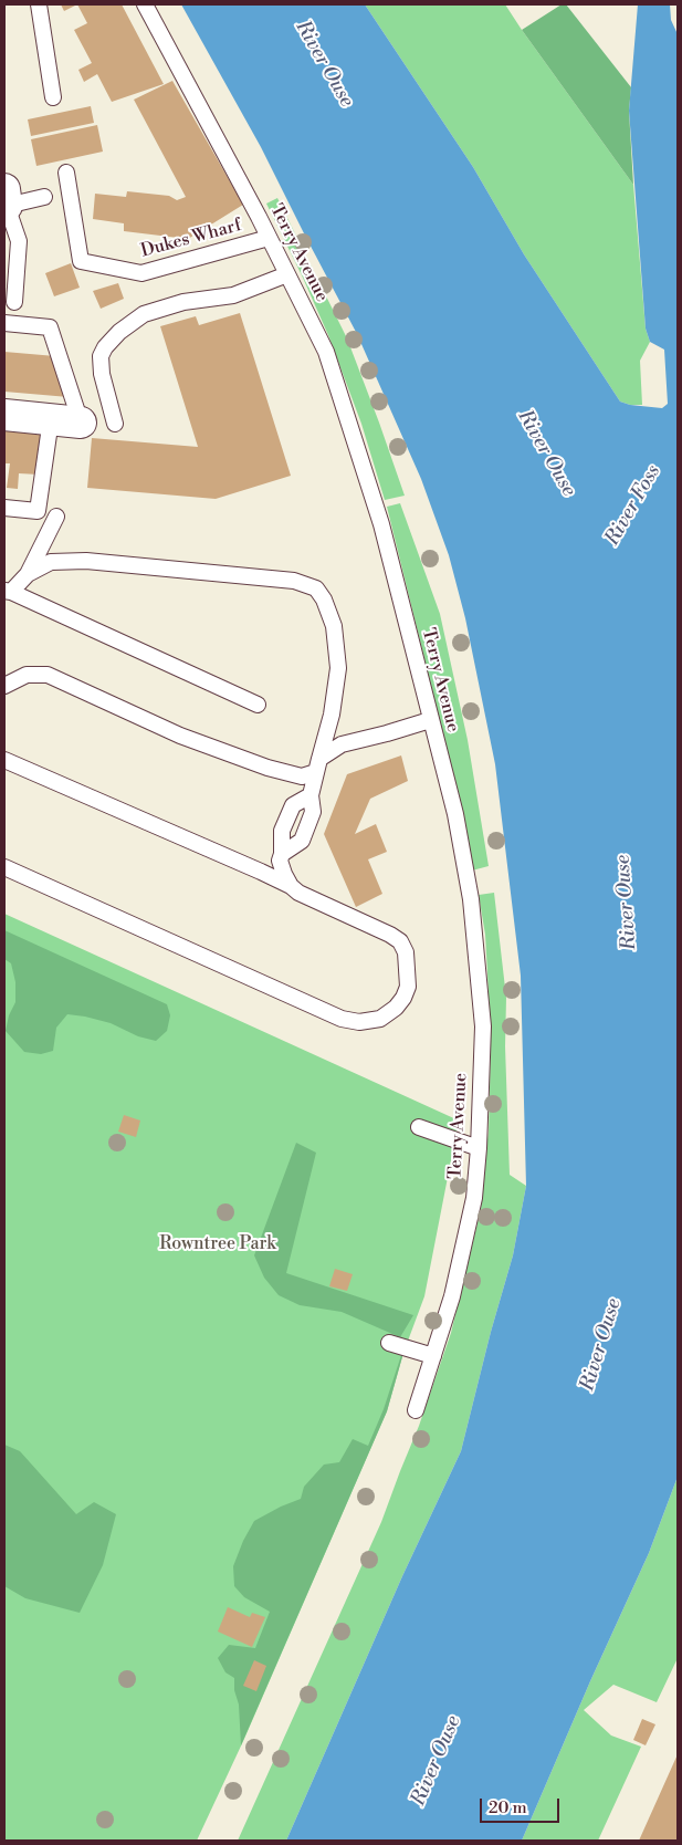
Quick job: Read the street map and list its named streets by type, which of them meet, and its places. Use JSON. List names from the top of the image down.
{
  "streets": {
    "lane": ["Dukes Wharf", "Terry Avenue"]
  },
  "crossings": [
    ["Dukes Wharf", "Terry Avenue"]
  ],
  "water": ["River Ouse", "River Foss"],
  "parks": ["Rowntree Park"],
  "scale_bar": "20 m"
}
